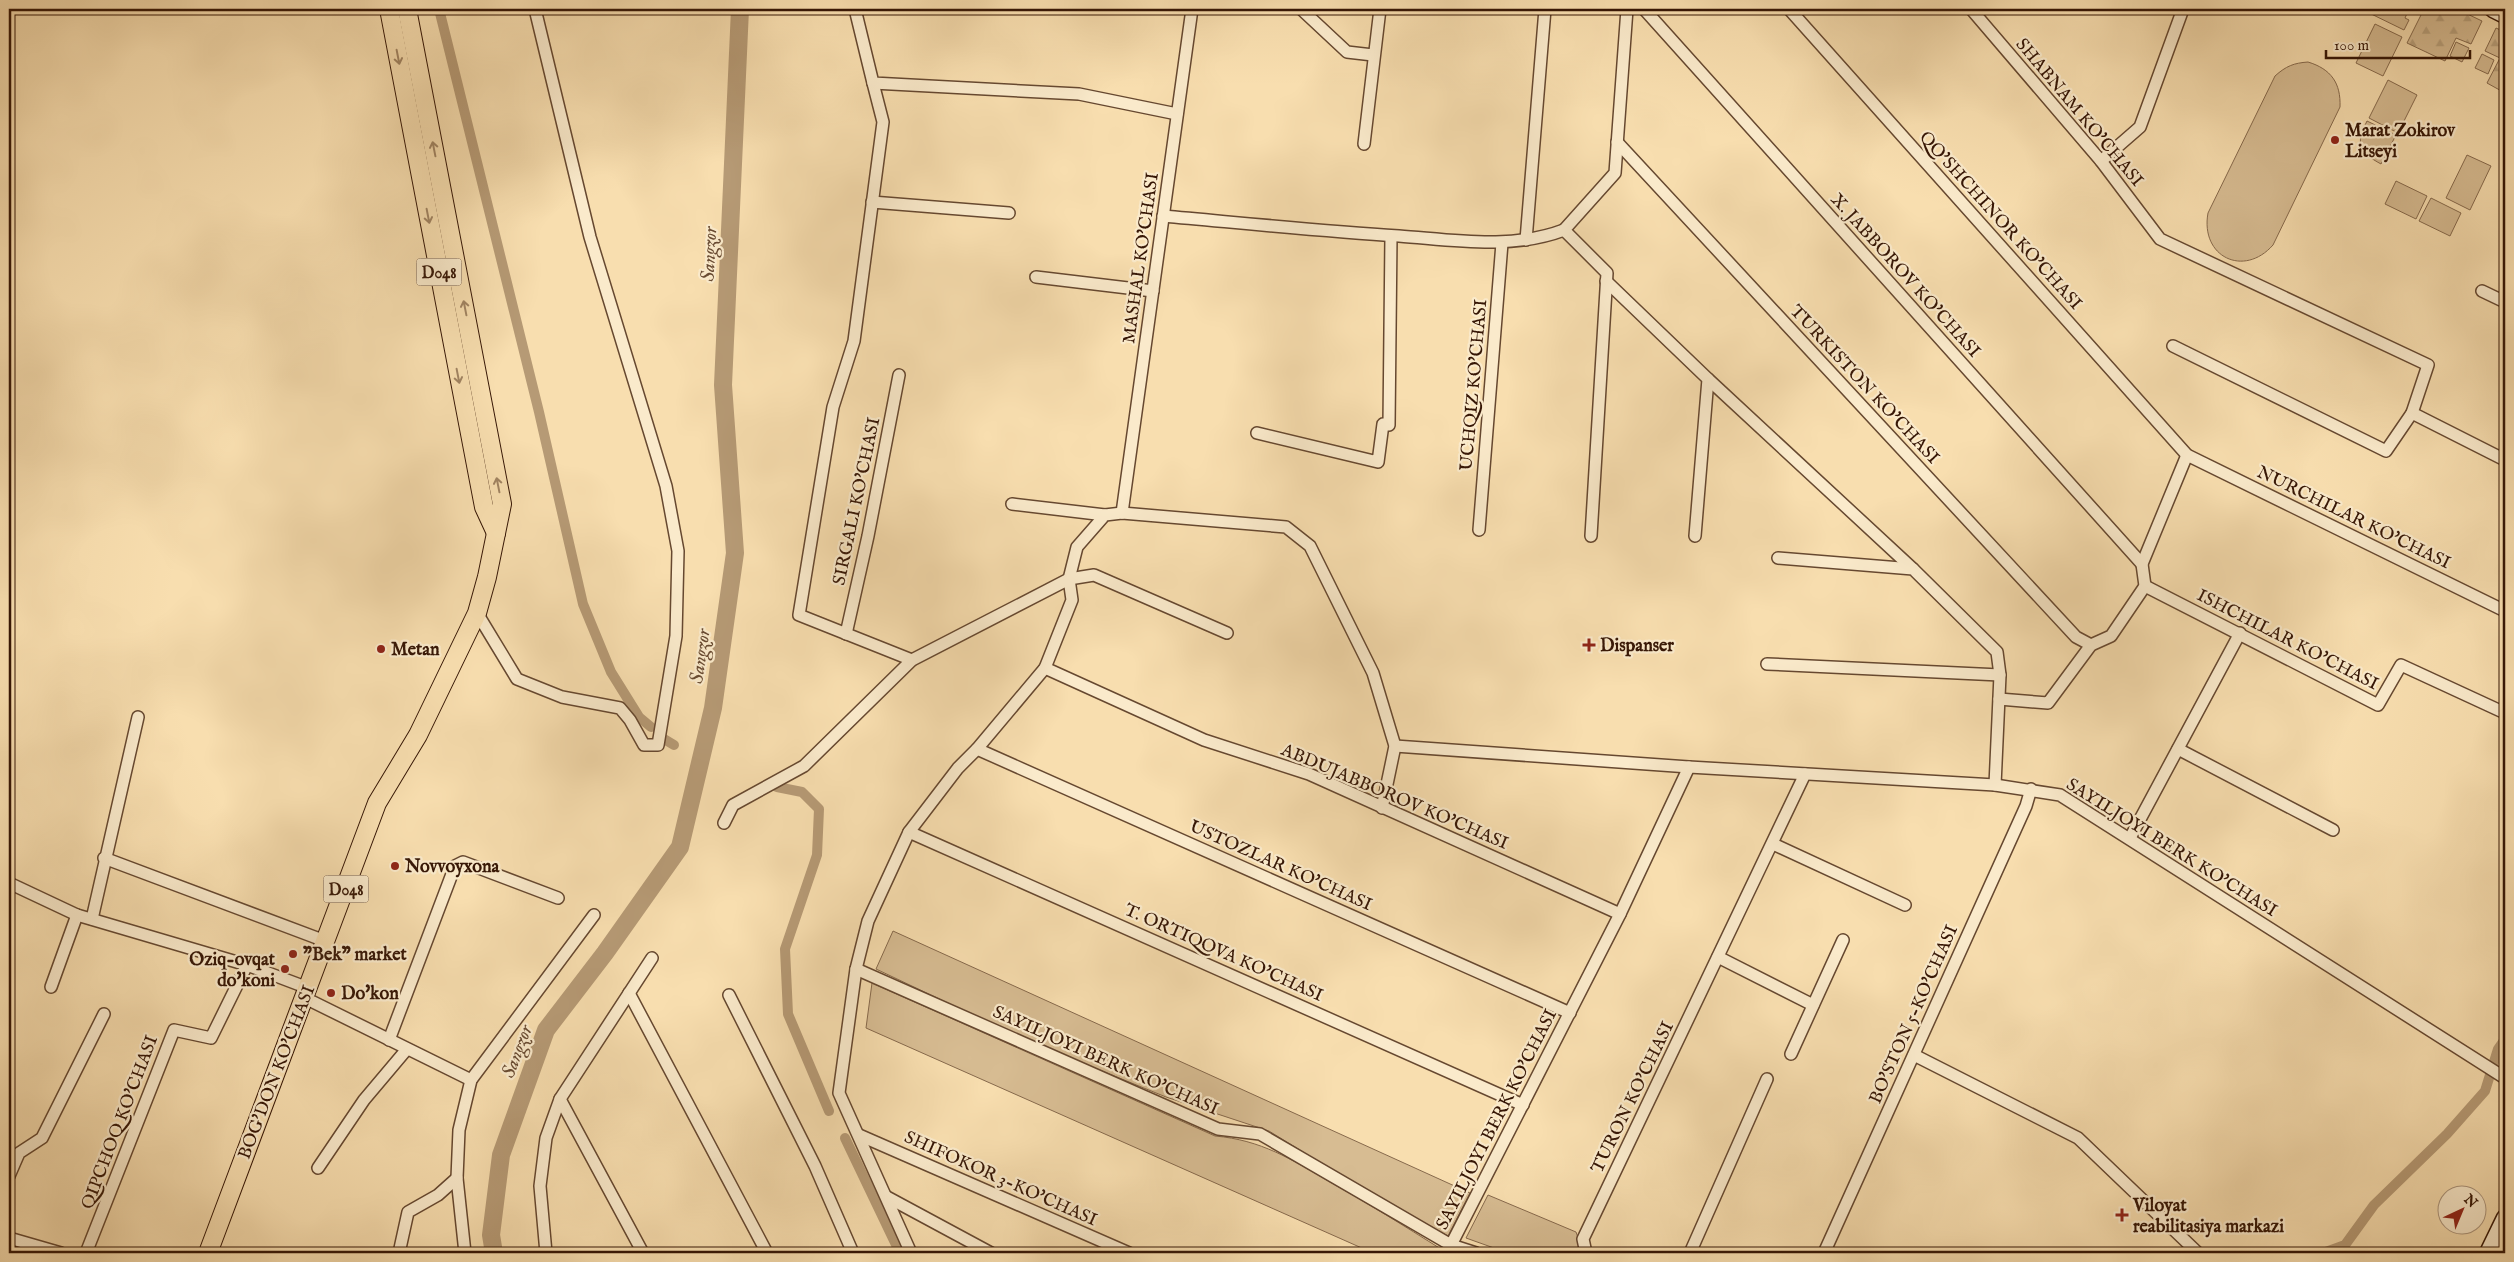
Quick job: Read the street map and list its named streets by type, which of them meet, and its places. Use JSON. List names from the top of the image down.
{
  "streets": {
    "main road": ["D048", "BOG'DON KO'CHASI"],
    "street": [
      "SHABNAM KO'CHASI",
      "QO'SHCHINOR KO'CHASI",
      "MASHAL KO'CHASI",
      "X. JABBOROV KO'CHASI",
      "TURKISTON KO'CHASI",
      "UCHQIZ KO'CHASI",
      "SIRGALI KO'CHASI",
      "NURCHILAR KO'CHASI",
      "ISHCHILAR KO'CHASI",
      "ABDUJABBOROV KO'CHASI",
      "SAYILJOYI BERK KO'CHASI",
      "USTOZLAR KO'CHASI",
      "T. ORTIQOVA KO'CHASI",
      "BO'STON 5-KO'CHASI",
      "TURON KO'CHASI",
      "QIPCHOQ KO'CHASI",
      "SHIFOKOR 3-KO'CHASI"
    ]
  },
  "crossings": [
    ["QO'SHCHINOR KO'CHASI", "NURCHILAR KO'CHASI"],
    ["D048", "BOG'DON KO'CHASI"],
    ["ABDUJABBOROV KO'CHASI", "SAYILJOYI BERK KO'CHASI"],
    ["SAYILJOYI BERK KO'CHASI", "USTOZLAR KO'CHASI"],
    ["SAYILJOYI BERK KO'CHASI", "T. ORTIQOVA KO'CHASI"],
    ["SAYILJOYI BERK KO'CHASI", "BO'STON 5-KO'CHASI"],
    ["SAYILJOYI BERK KO'CHASI", "TURON KO'CHASI"]
  ],
  "water": ["Sangzor"],
  "places": {
    "other": [
      "Marat Zokirov Litseyi",
      "Metan",
      "Novvoyxona",
      "\"Bek\" market",
      "Oziq-ovqat do'koni",
      "Do'kon"
    ],
    "health": ["Dispanser", "Viloyat reabilitasiya markazi"]
  },
  "scale_bar": "100 m",
  "north": "top right"
}
